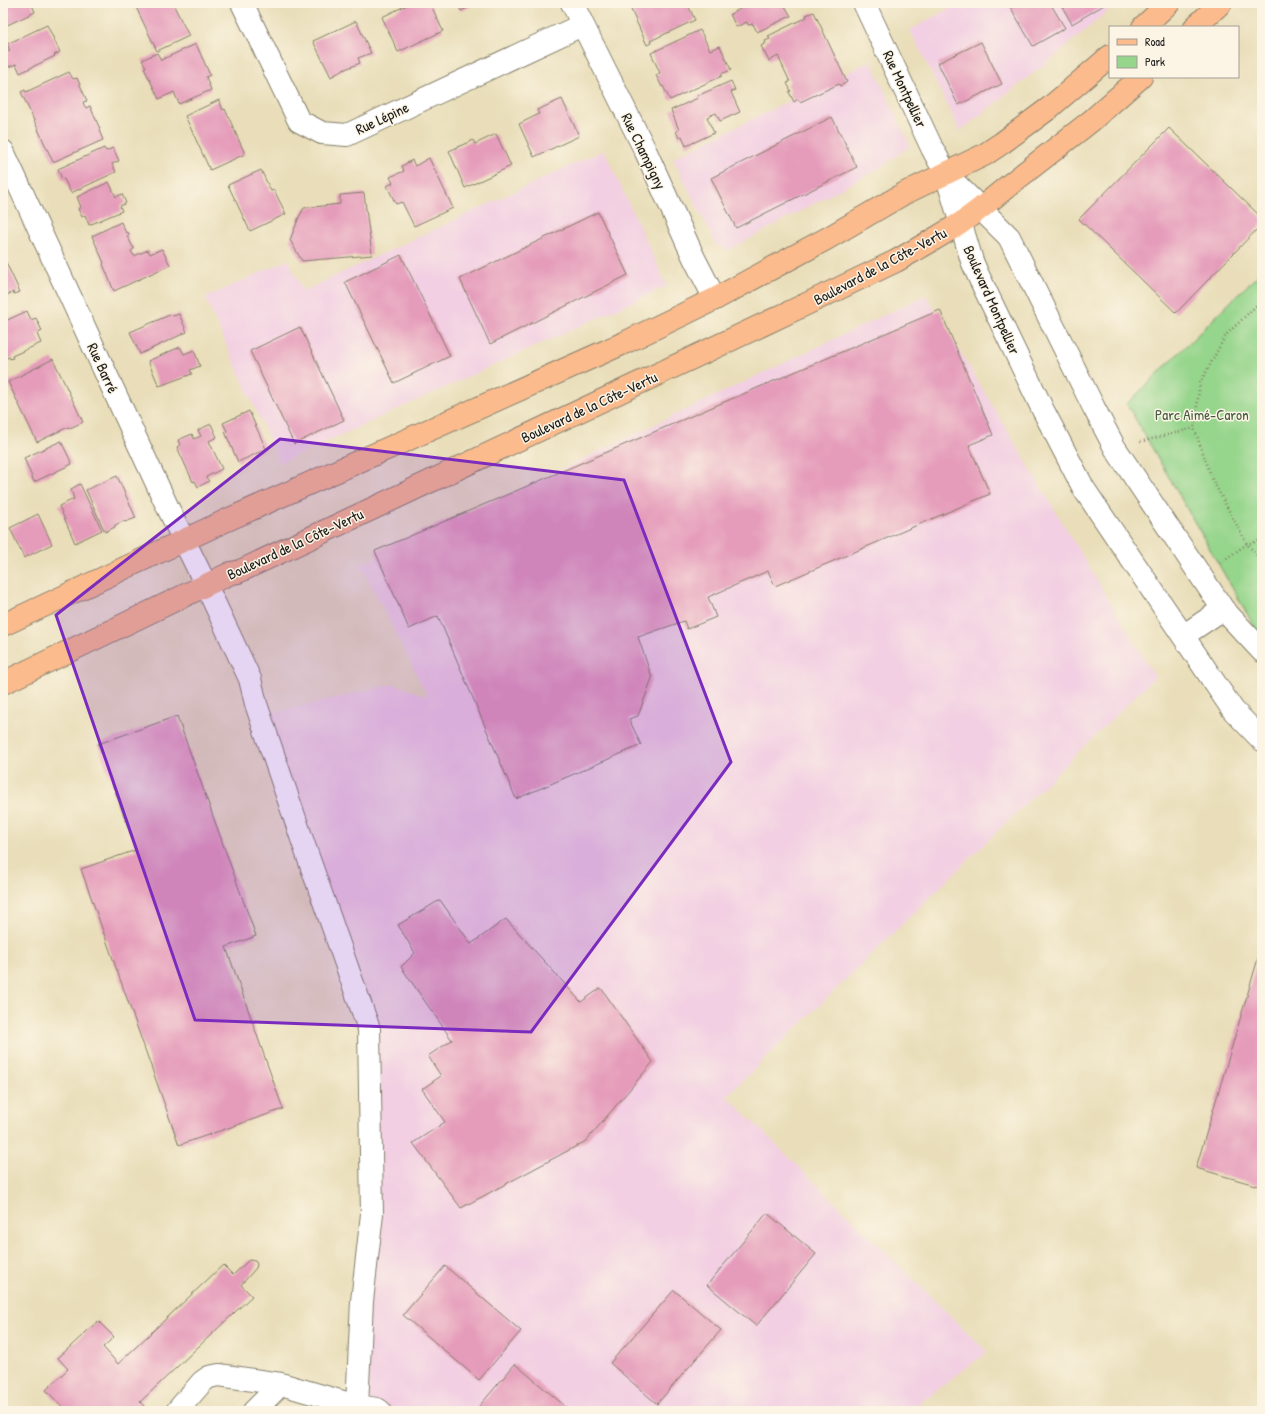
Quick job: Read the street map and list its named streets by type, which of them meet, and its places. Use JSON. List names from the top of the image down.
{
  "streets": {
    "main road": ["Boulevard de la Côte-Vertu"],
    "street": [
      "Rue Montpellier",
      "Rue Lépine",
      "Rue Champigny",
      "Boulevard Montpellier",
      "Rue Barré"
    ]
  },
  "crossings": [
    ["Rue Montpellier", "Boulevard Montpellier"],
    ["Rue Lépine", "Rue Champigny"],
    ["Boulevard de la Côte-Vertu", "Boulevard Montpellier"],
    ["Boulevard de la Côte-Vertu", "Rue Barré"]
  ],
  "parks": ["Parc Aimé-Caron"],
  "legend": ["Road", "Park"]
}
